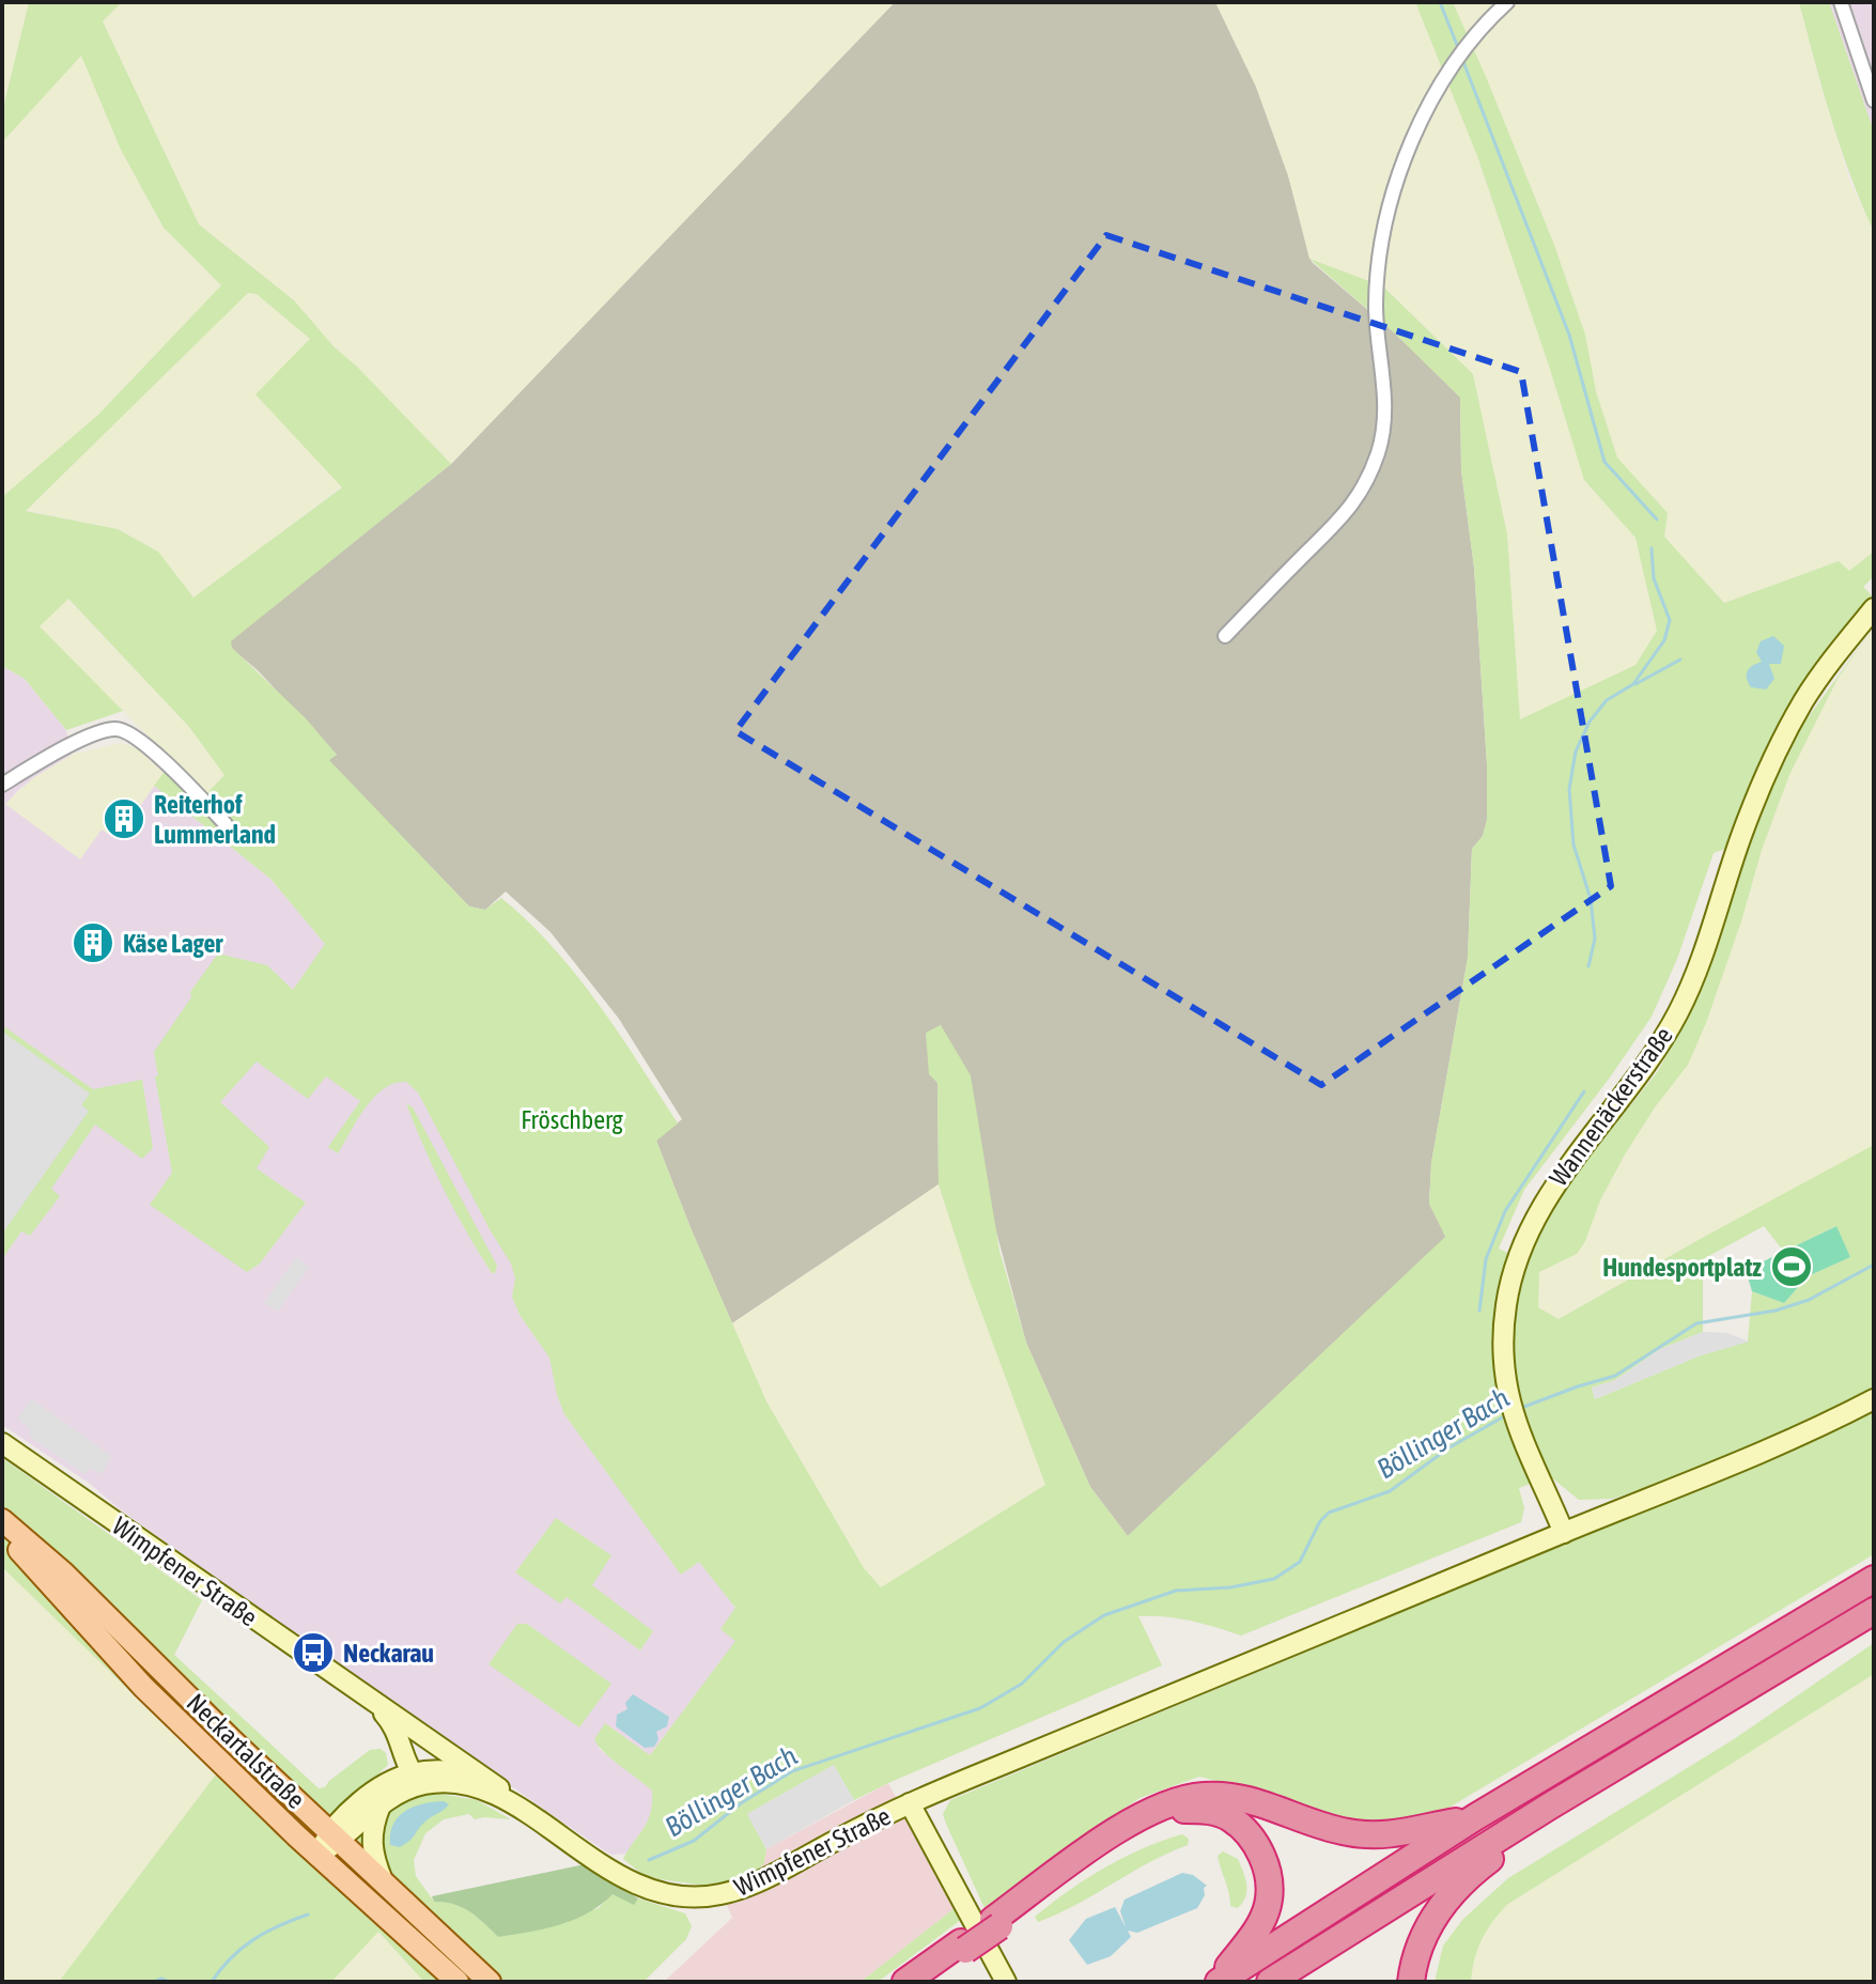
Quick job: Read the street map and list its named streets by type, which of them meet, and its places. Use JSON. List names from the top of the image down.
{
  "streets": {
    "main road": ["Neckartalstraße"],
    "street": ["Wannenäckerstraße", "Wimpfener Straße"]
  },
  "crossings": [
    ["Wannenäckerstraße", "Wimpfener Straße"],
    ["Wimpfener Straße", "Neckartalstraße"]
  ],
  "water": ["Böllinger Bach"],
  "parks": ["Fröschberg"],
  "places": {
    "building": ["Reiterhof Lummerland", "Käse Lager"],
    "sports": ["Hundesportplatz"],
    "bus stop": ["Neckarau"]
  }
}
